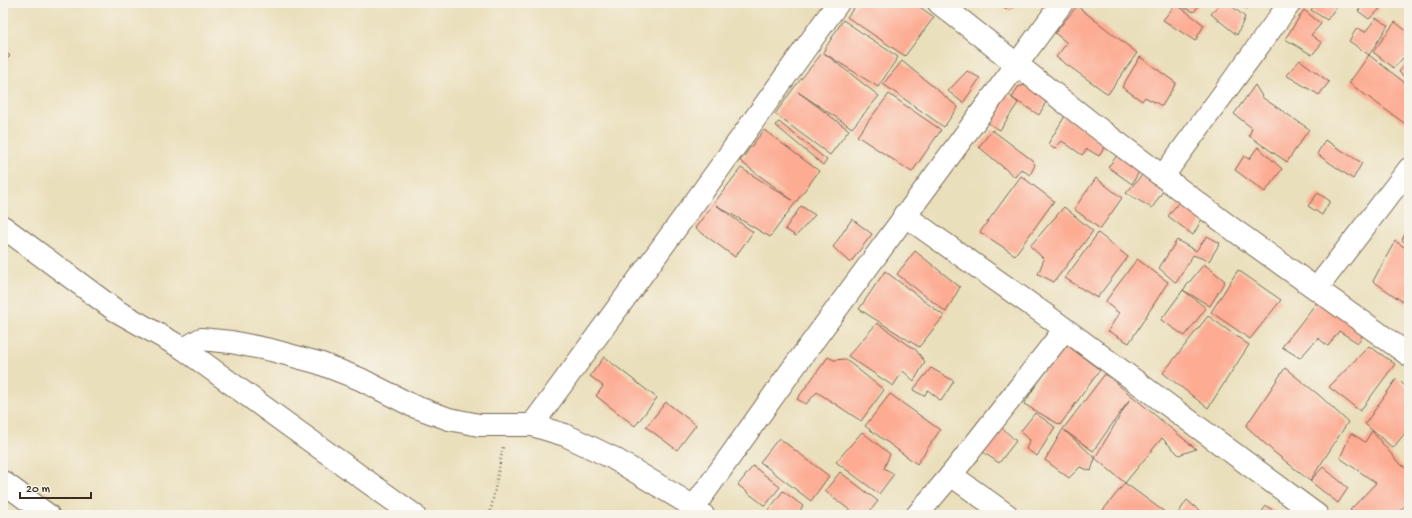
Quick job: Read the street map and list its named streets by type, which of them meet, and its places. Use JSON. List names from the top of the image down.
{
  "scale_bar": "20 m"
}
